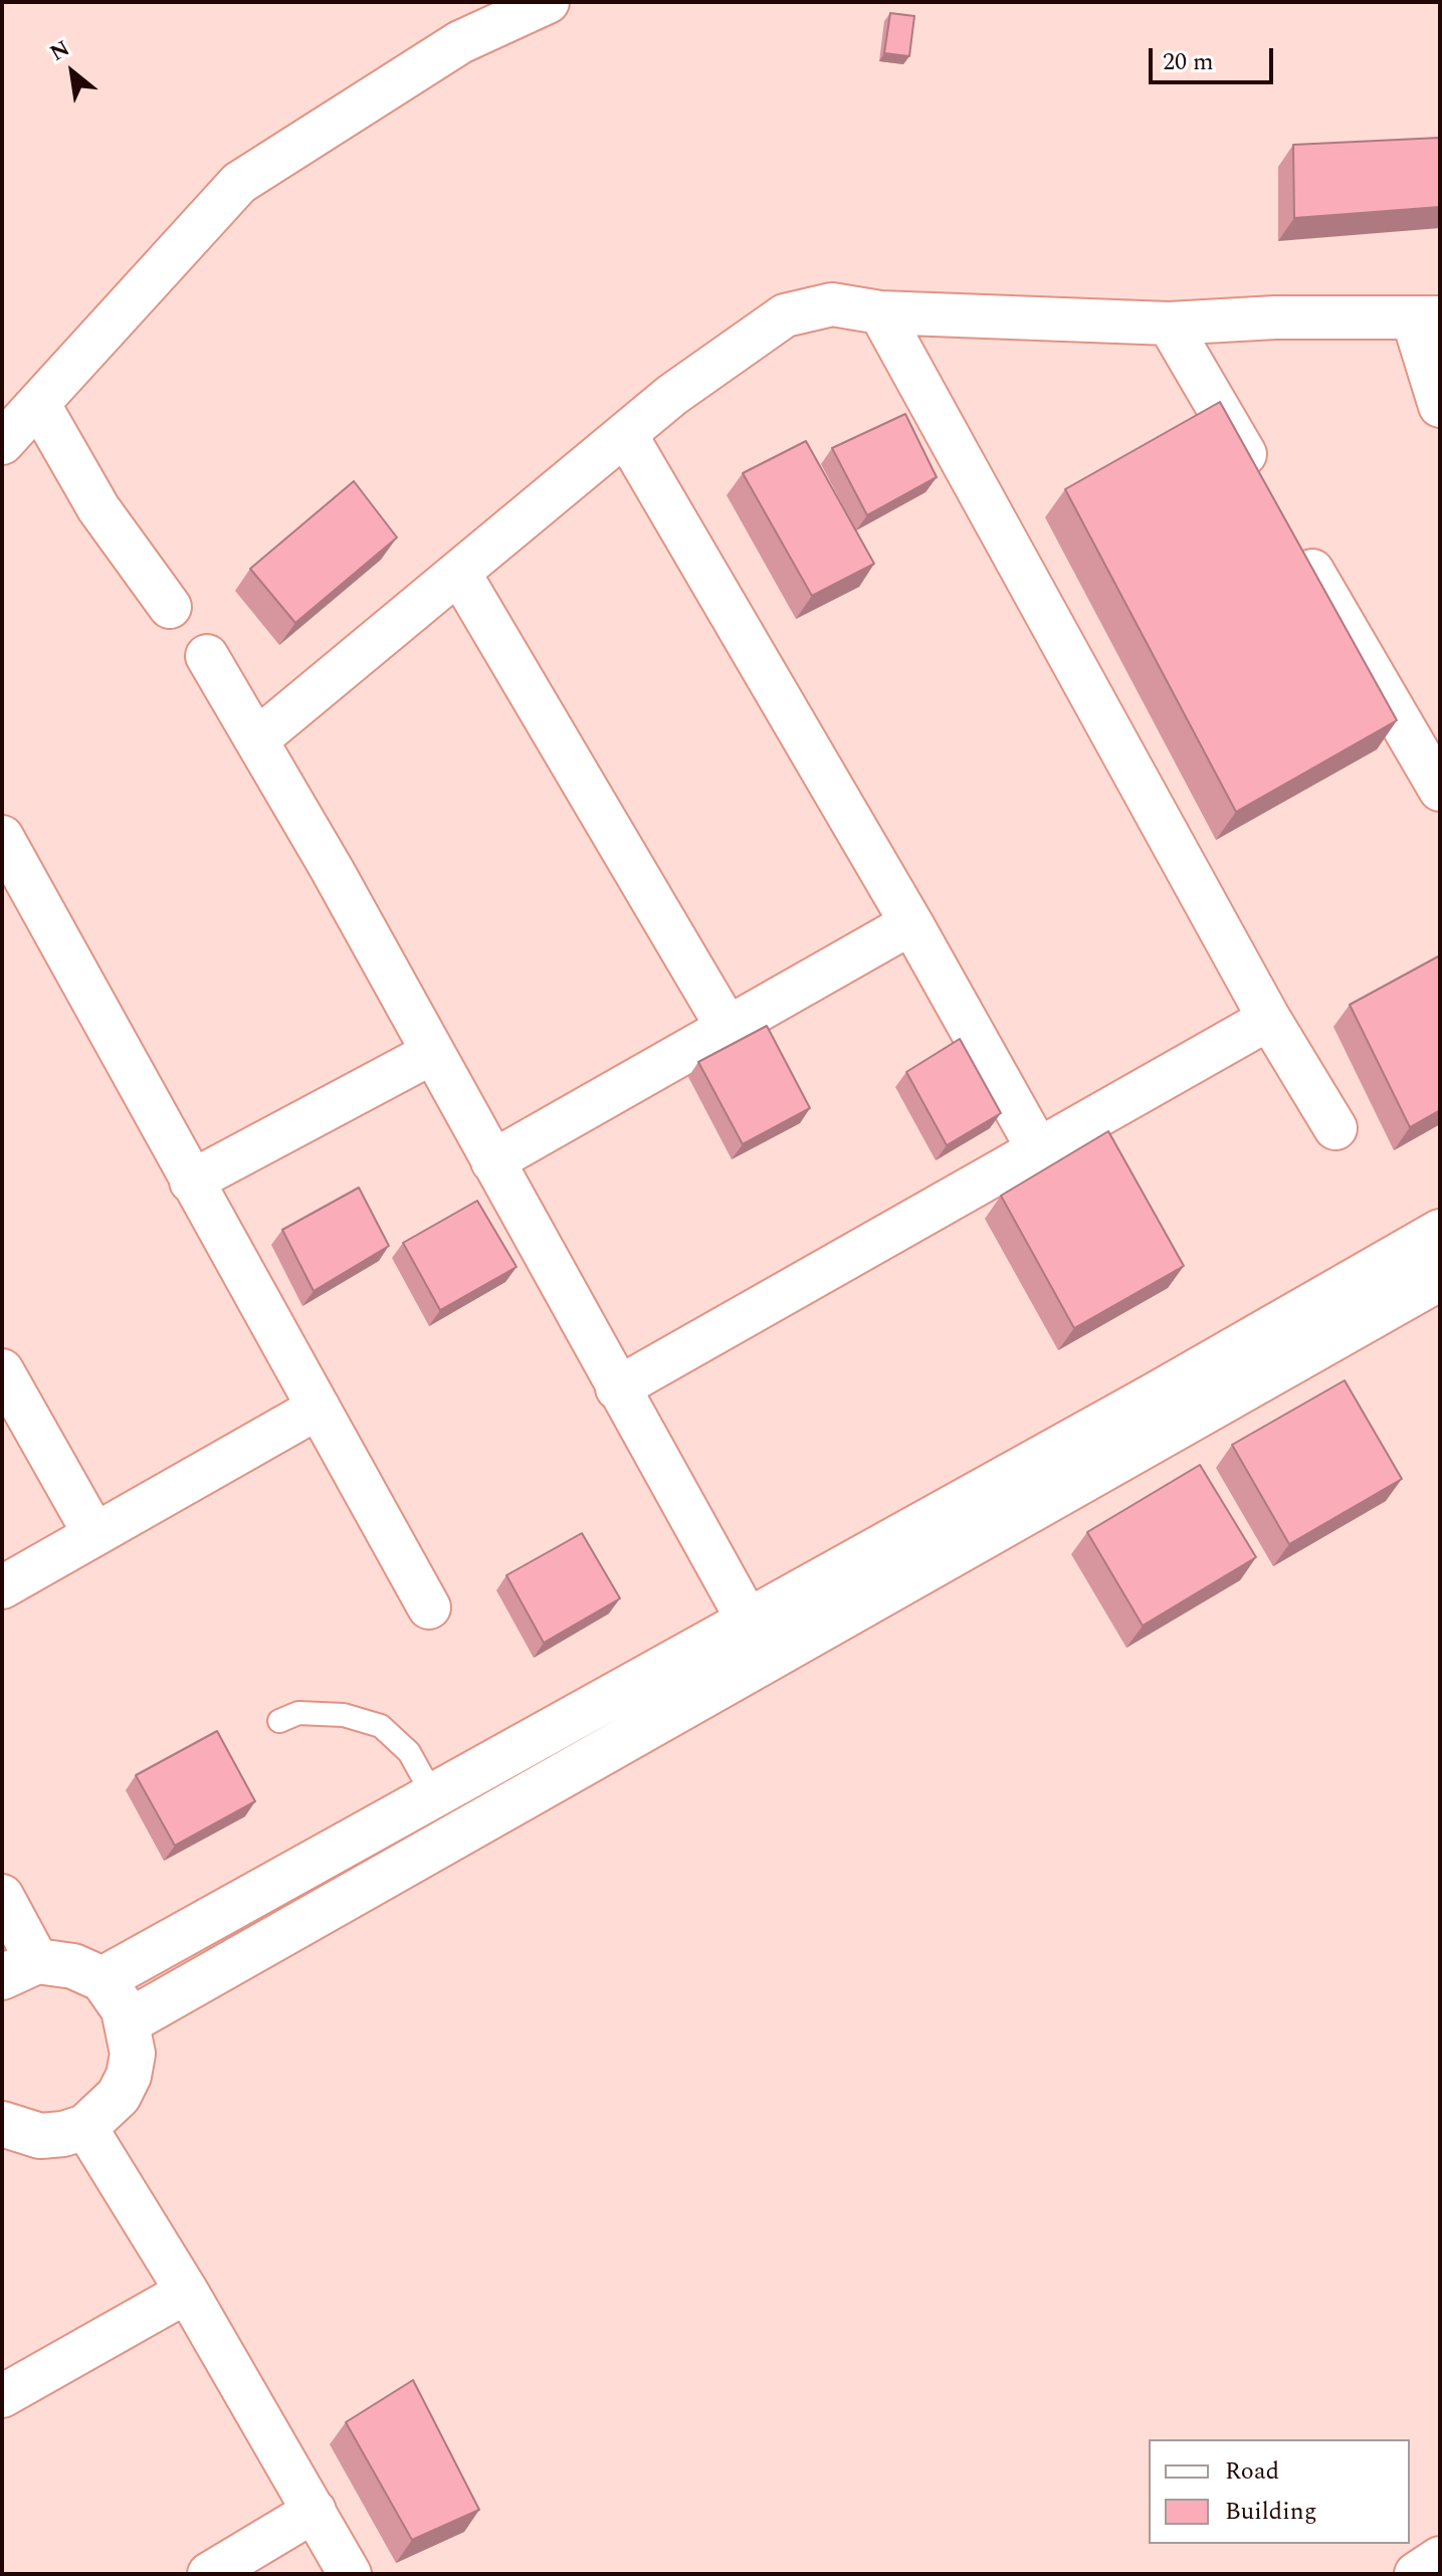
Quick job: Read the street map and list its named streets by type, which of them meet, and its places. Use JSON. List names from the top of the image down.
{
  "legend": ["Road", "Building"],
  "scale_bar": "20 m",
  "north": "top left"
}
